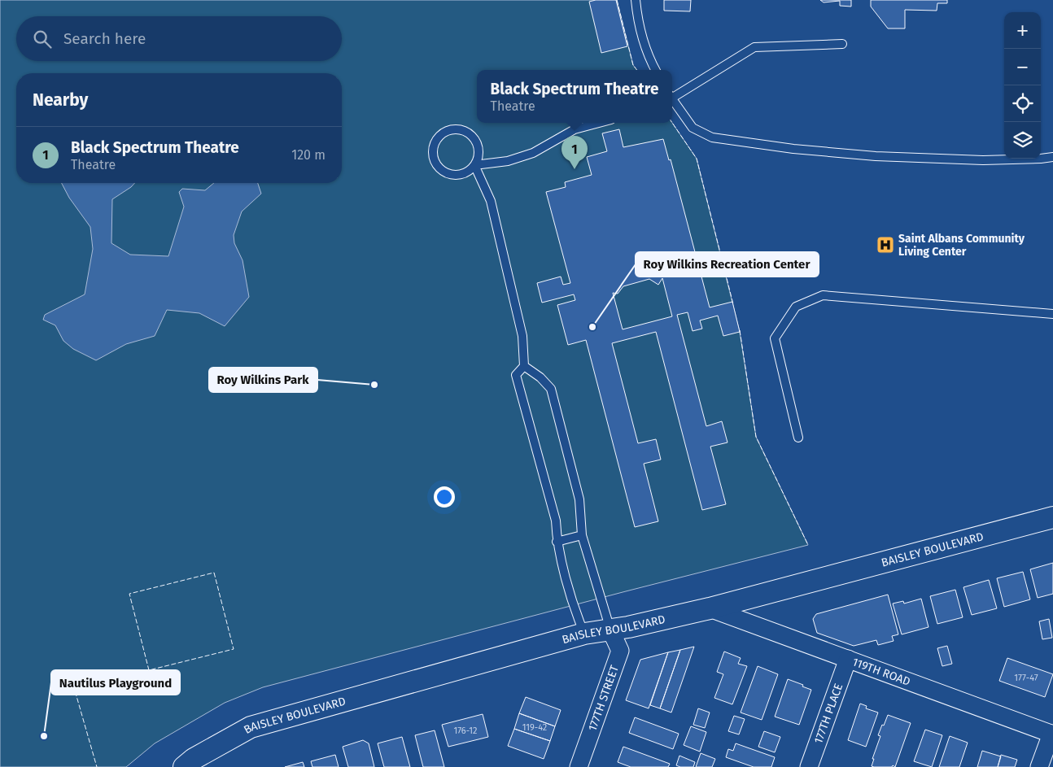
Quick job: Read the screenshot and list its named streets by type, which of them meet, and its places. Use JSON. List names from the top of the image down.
{
  "streets": {
    "street": [
      "BAISLEY BOULEVARD",
      "119TH ROAD",
      "177TH STREET",
      "177TH PLACE"
    ]
  },
  "crossings": [
    ["BAISLEY BOULEVARD", "119TH ROAD"],
    ["BAISLEY BOULEVARD", "177TH STREET"],
    ["119TH ROAD", "177TH PLACE"]
  ],
  "places": {
    "hospital": ["Saint Albans Community Living Center"],
    "other": ["Roy Wilkins Recreation Center", "Roy Wilkins Park", "Nautilus Playground"]
  },
  "house_numbers": ["177-47", "119-42", "176-12"],
  "page": {
    "map_buttons": ["+", "−"],
    "search": "Search here",
    "popup": ["Black Spectrum Theatre", "Theatre"],
    "heading": "Nearby",
    "list": [
      {
        "mark": "1",
        "name": "Black Spectrum Theatre",
        "note": "Theatre",
        "value": "120 m"
      }
    ],
    "pins": "1"
  }
}
